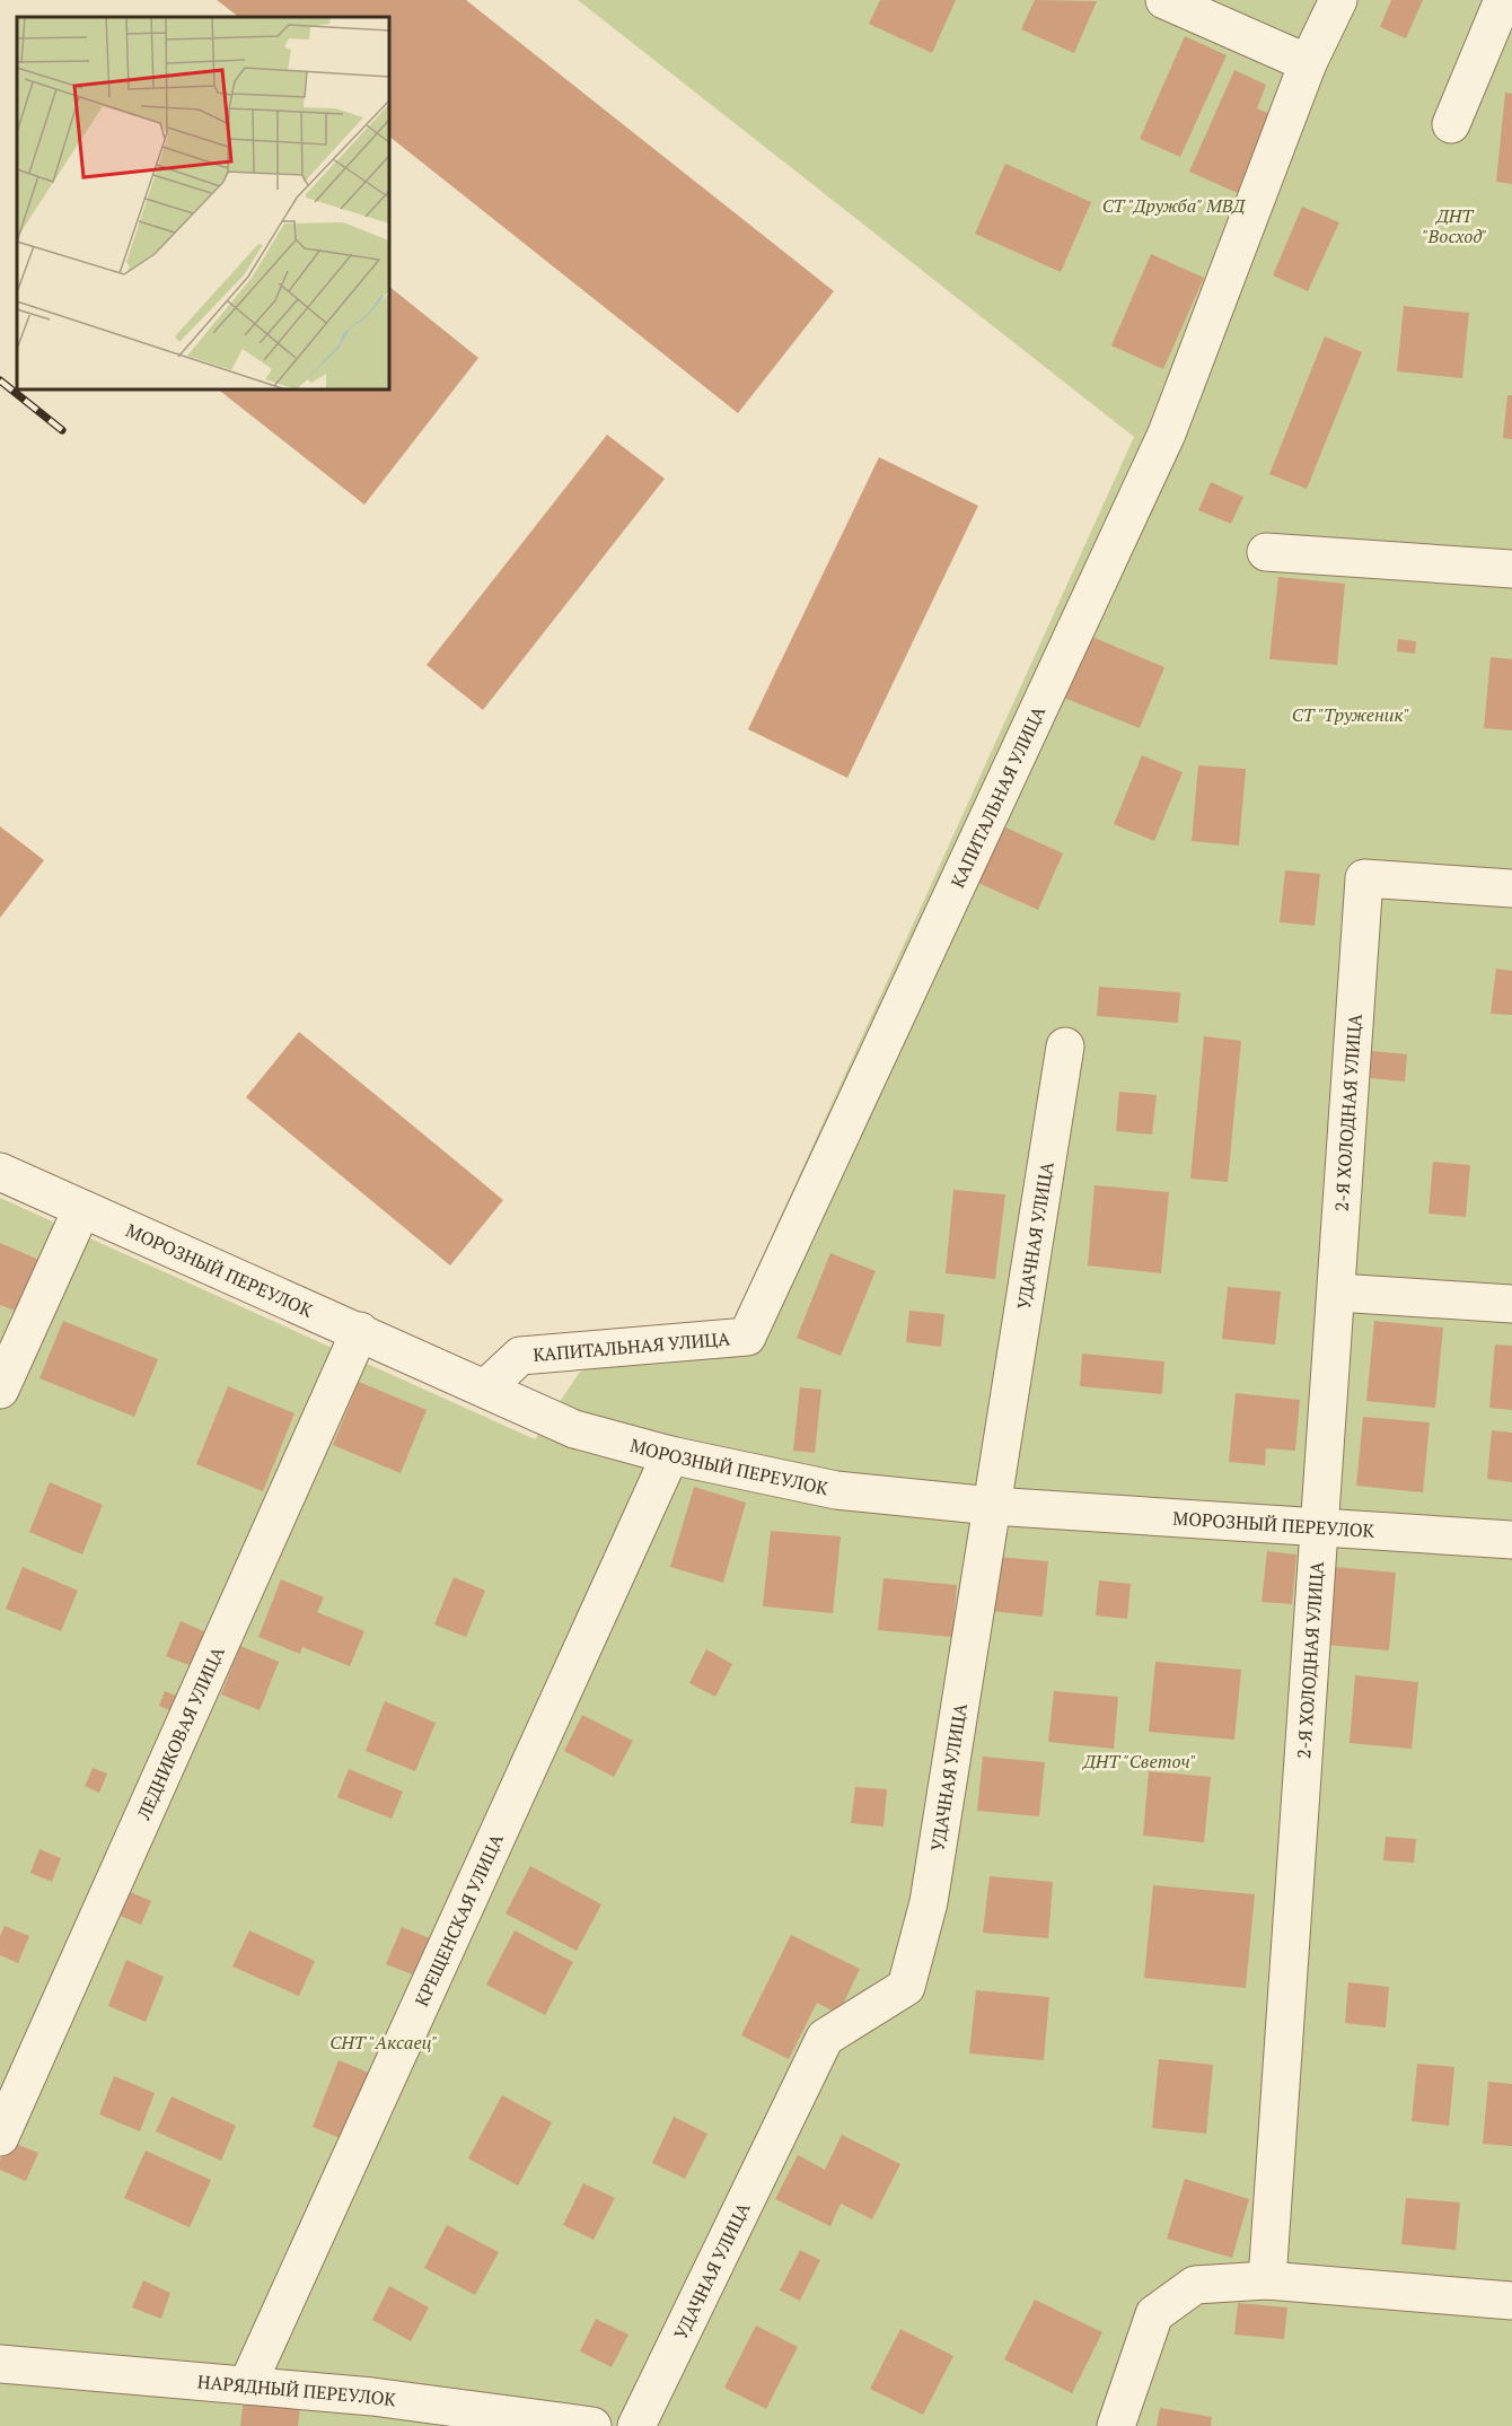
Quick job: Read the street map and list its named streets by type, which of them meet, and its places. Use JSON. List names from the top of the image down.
{
  "streets": {
    "street": [
      "КАПИТАЛЬНАЯ УЛИЦА",
      "2-Я ХОЛОДНАЯ УЛИЦА",
      "УДАЧНАЯ УЛИЦА",
      "МОРОЗНЫЙ ПЕРЕУЛОК",
      "ЛЕДНИКОВАЯ УЛИЦА",
      "КРЕЩЕНСКАЯ УЛИЦА",
      "НАРЯДНЫЙ ПЕРЕУЛОК"
    ]
  },
  "crossings": [
    ["КАПИТАЛЬНАЯ УЛИЦА", "МОРОЗНЫЙ ПЕРЕУЛОК"],
    ["2-Я ХОЛОДНАЯ УЛИЦА", "МОРОЗНЫЙ ПЕРЕУЛОК"],
    ["УДАЧНАЯ УЛИЦА", "МОРОЗНЫЙ ПЕРЕУЛОК"],
    ["МОРОЗНЫЙ ПЕРЕУЛОК", "ЛЕДНИКОВАЯ УЛИЦА"],
    ["МОРОЗНЫЙ ПЕРЕУЛОК", "КРЕЩЕНСКАЯ УЛИЦА"],
    ["КРЕЩЕНСКАЯ УЛИЦА", "НАРЯДНЫЙ ПЕРЕУЛОК"]
  ],
  "parks": [
    "СТ \"Дружба\" МВД",
    "ДНТ \"Восход\"",
    "СТ \"Труженик\"",
    "ДНТ \"Светоч\"",
    "СНТ \"Аксаец\""
  ]
}
